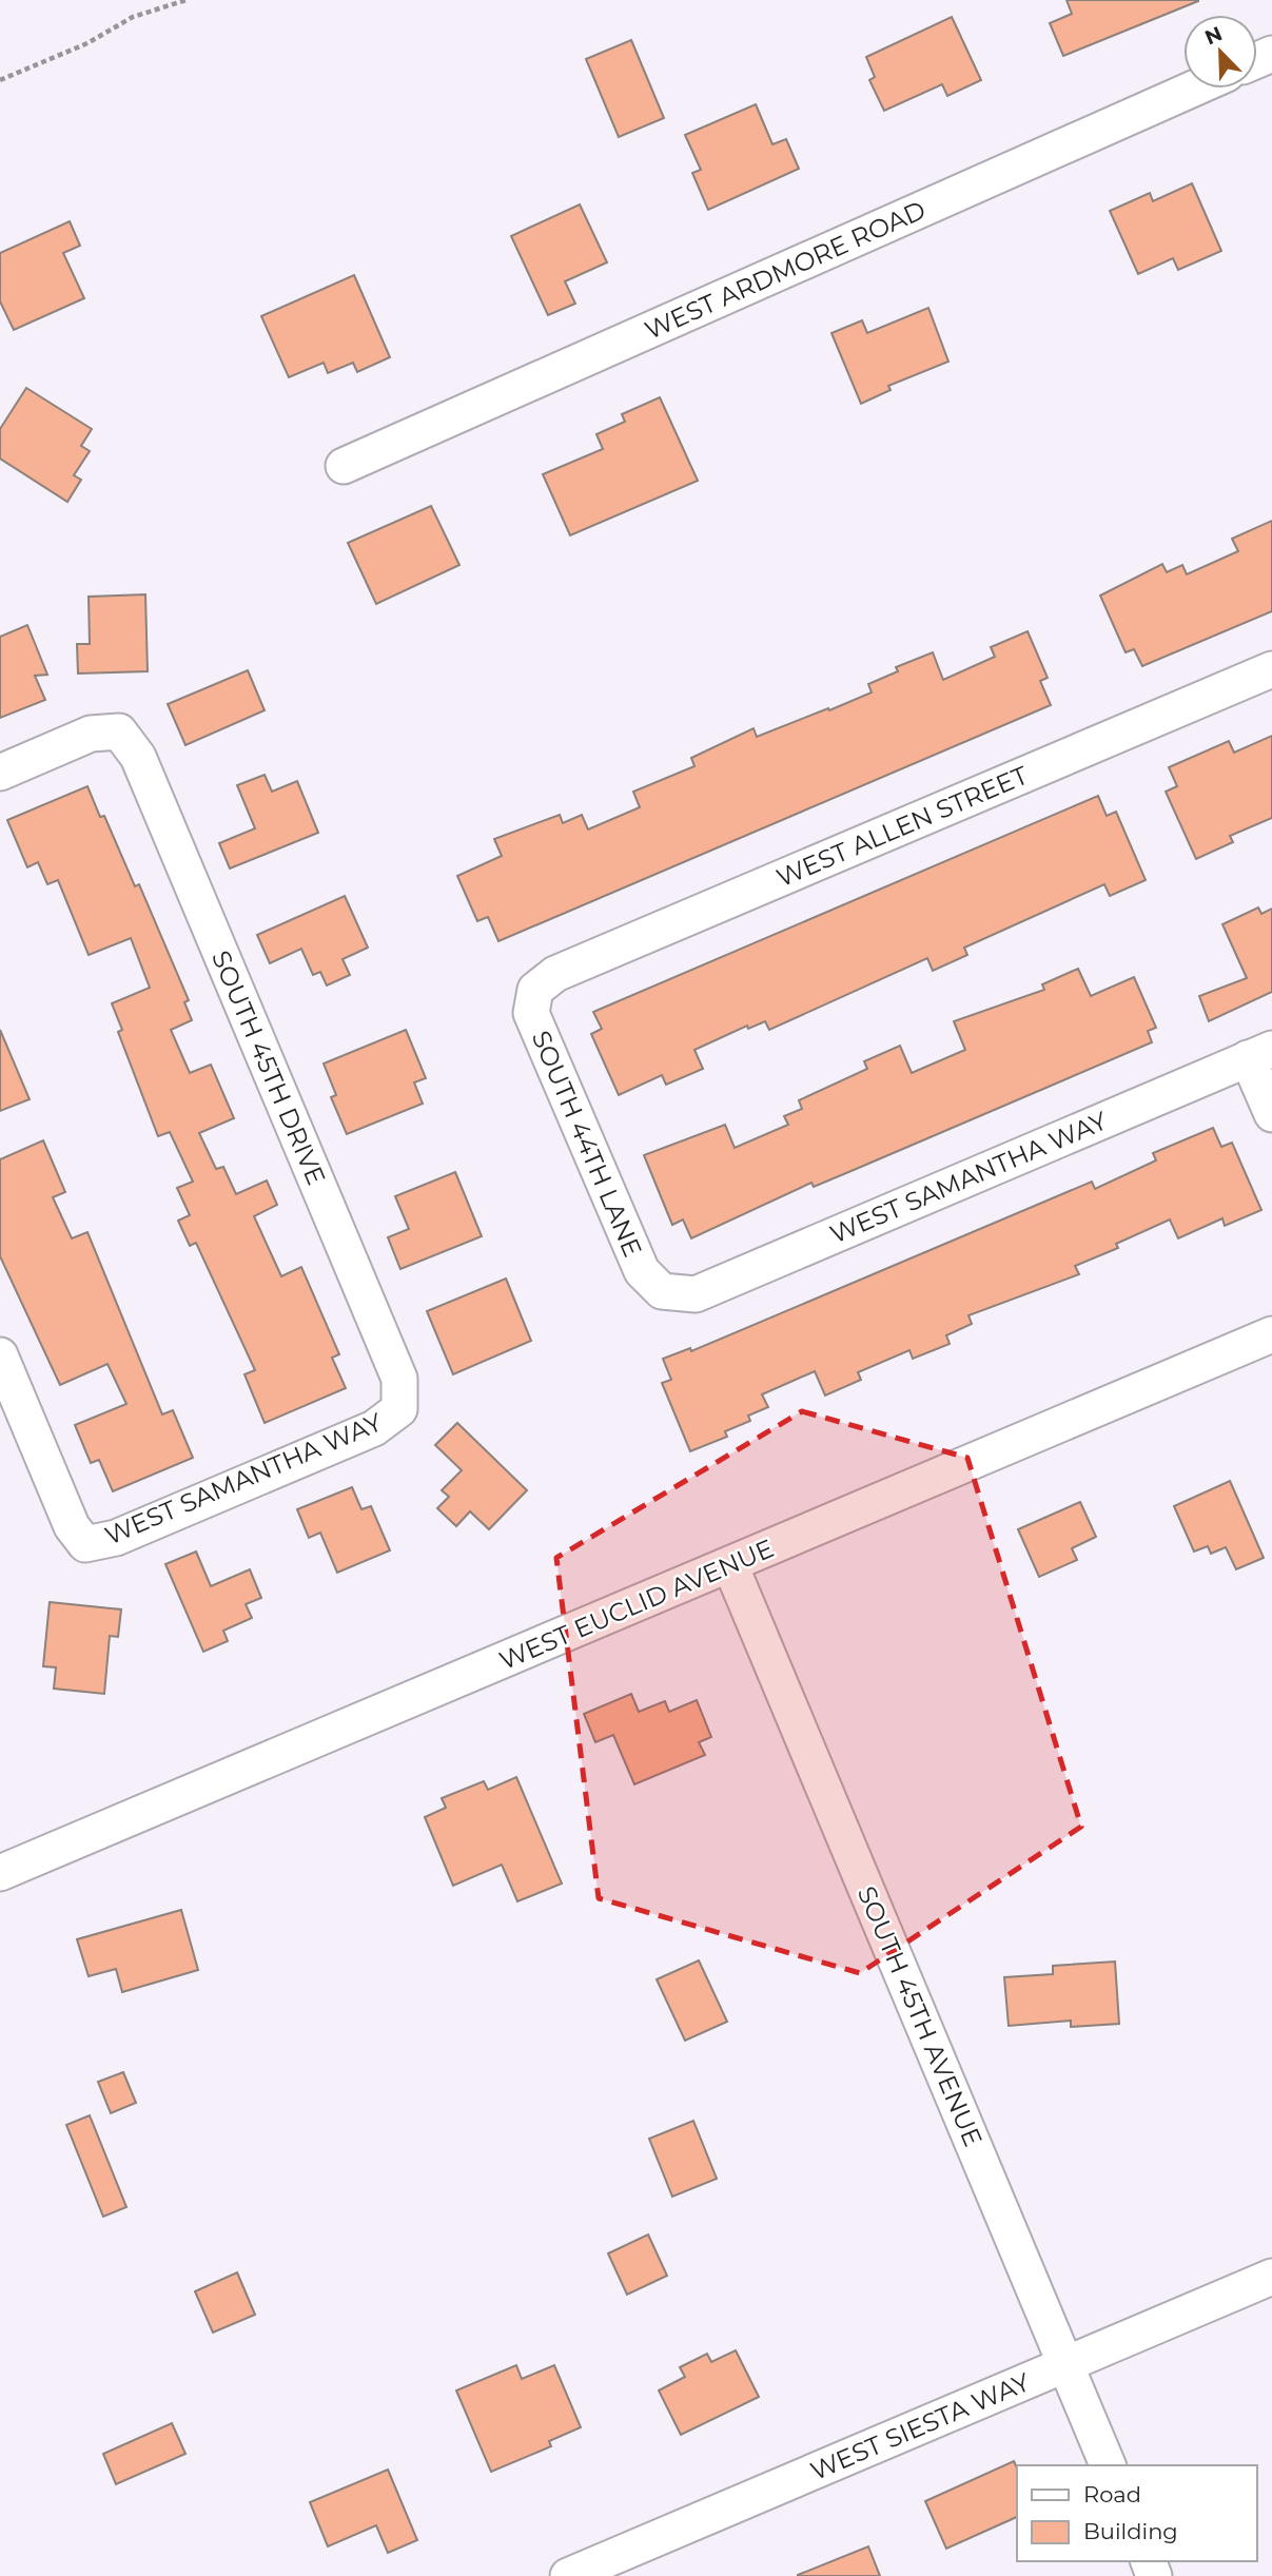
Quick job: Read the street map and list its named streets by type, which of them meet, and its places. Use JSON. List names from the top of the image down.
{
  "streets": {
    "street": [
      "WEST ARDMORE ROAD",
      "WEST ALLEN STREET",
      "SOUTH 45TH DRIVE",
      "SOUTH 44TH LANE",
      "WEST SAMANTHA WAY",
      "WEST EUCLID AVENUE",
      "SOUTH 45TH AVENUE",
      "WEST SIESTA WAY"
    ]
  },
  "crossings": [
    ["WEST ALLEN STREET", "SOUTH 44TH LANE"],
    ["SOUTH 45TH DRIVE", "WEST SAMANTHA WAY"],
    ["SOUTH 44TH LANE", "WEST SAMANTHA WAY"],
    ["WEST EUCLID AVENUE", "SOUTH 45TH AVENUE"],
    ["SOUTH 45TH AVENUE", "WEST SIESTA WAY"]
  ],
  "legend": ["Road", "Building"],
  "north": "top left"
}
